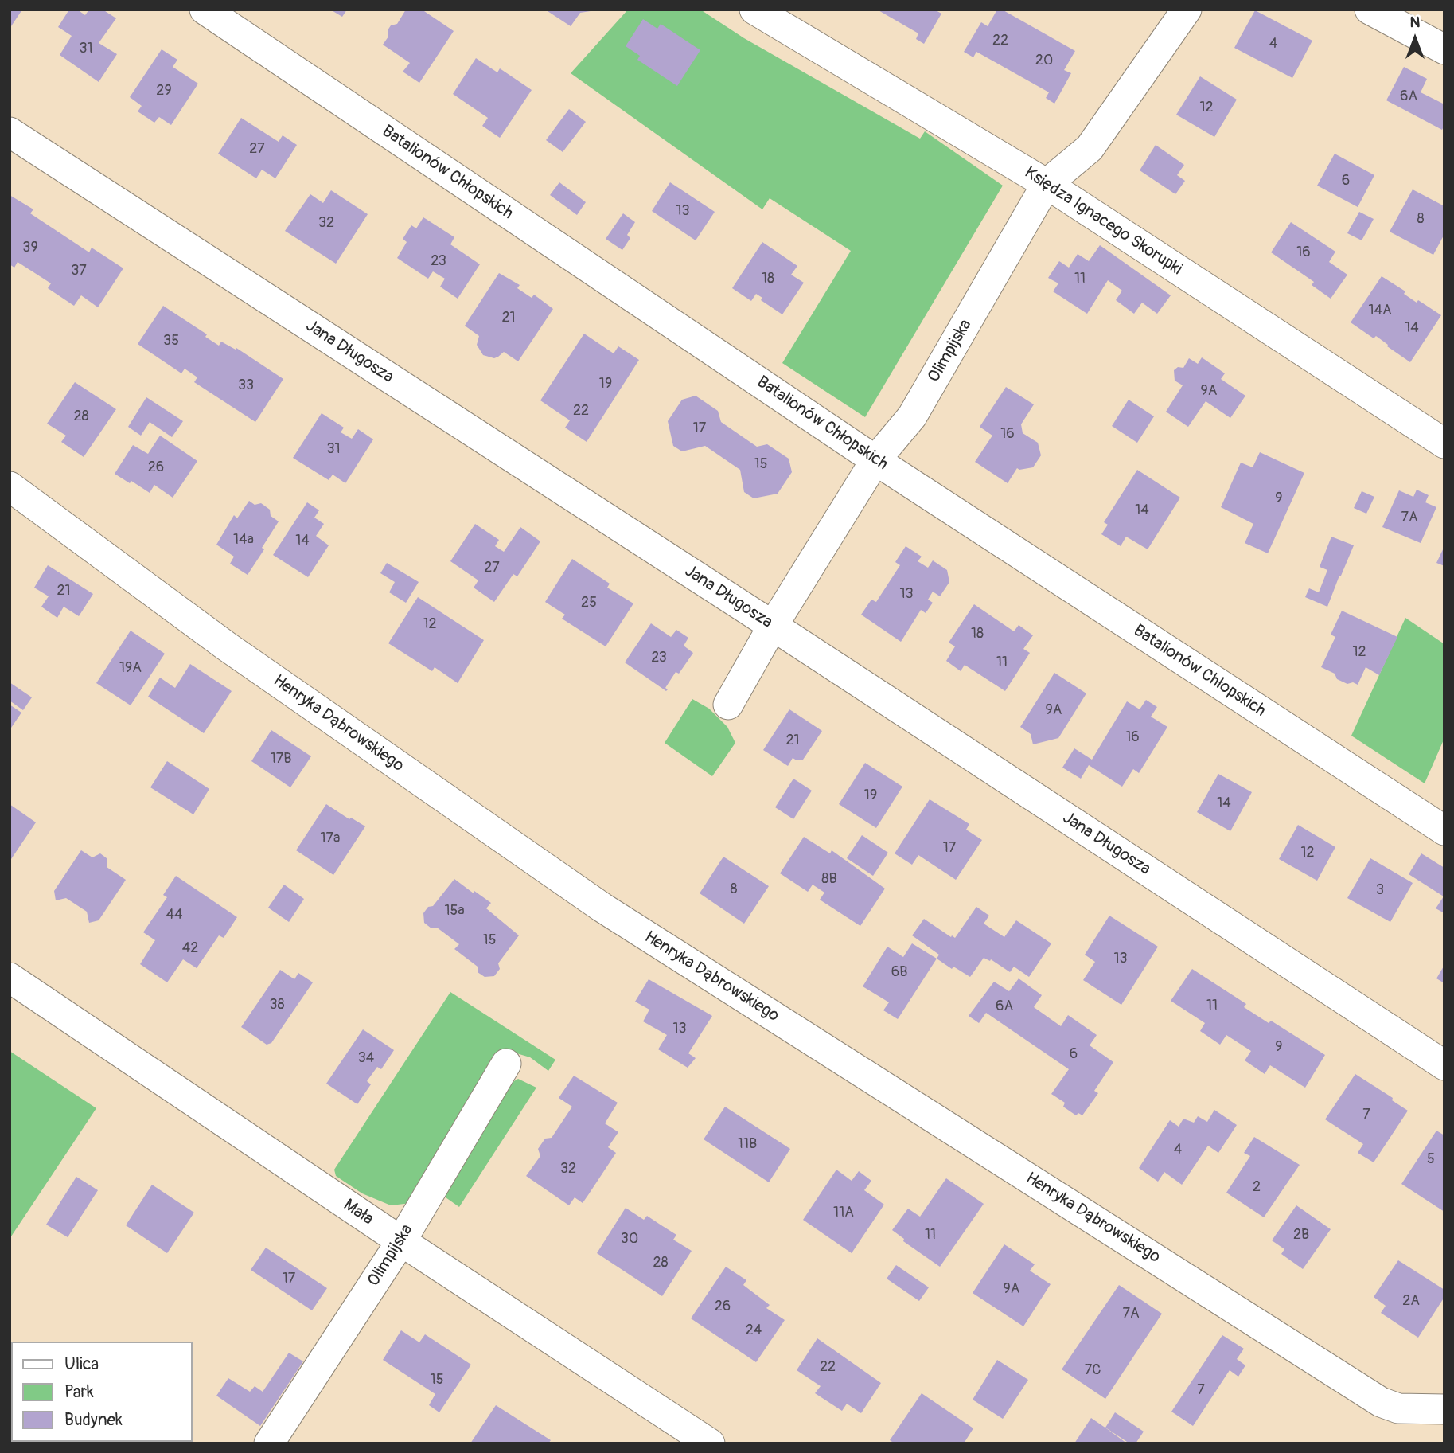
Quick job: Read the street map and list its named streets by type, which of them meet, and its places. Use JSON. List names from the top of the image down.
{
  "streets": {
    "street": [
      "Batalionów Chłopskich",
      "Księdza Ignacego Skorupki",
      "Olimpijska",
      "Jana Długosza",
      "Henryka Dąbrowskiego",
      "Mała"
    ]
  },
  "crossings": [
    ["Batalionów Chłopskich", "Olimpijska"],
    ["Księdza Ignacego Skorupki", "Olimpijska"],
    ["Olimpijska", "Jana Długosza"],
    ["Olimpijska", "Mała"]
  ],
  "house_numbers": [
    "22",
    "4",
    "31",
    "20",
    "29",
    "6A",
    "12",
    "27",
    "6",
    "13",
    "8",
    "32",
    "39",
    "16",
    "23",
    "37",
    "18",
    "11",
    "14A",
    "21",
    "14",
    "35",
    "19",
    "33",
    "9A",
    "22",
    "28",
    "17",
    "16",
    "31",
    "15",
    "26",
    "9",
    "14",
    "7A",
    "14a",
    "14",
    "27",
    "21",
    "13",
    "25",
    "12",
    "18",
    "12",
    "23",
    "11",
    "19A",
    "9A",
    "16",
    "21",
    "17B",
    "19",
    "14",
    "17a",
    "17",
    "12",
    "8B",
    "8",
    "3",
    "15a",
    "44",
    "15",
    "42",
    "13",
    "6B",
    "38",
    "11",
    "6A",
    "13",
    "9",
    "6",
    "34",
    "7",
    "11B",
    "4",
    "5",
    "32",
    "2",
    "11A",
    "11",
    "2B",
    "30",
    "28",
    "17",
    "9A",
    "2A",
    "26",
    "7A",
    "24",
    "22",
    "7C",
    "15",
    "7"
  ],
  "legend": ["Ulica", "Park", "Budynek"],
  "north": "top"
}
